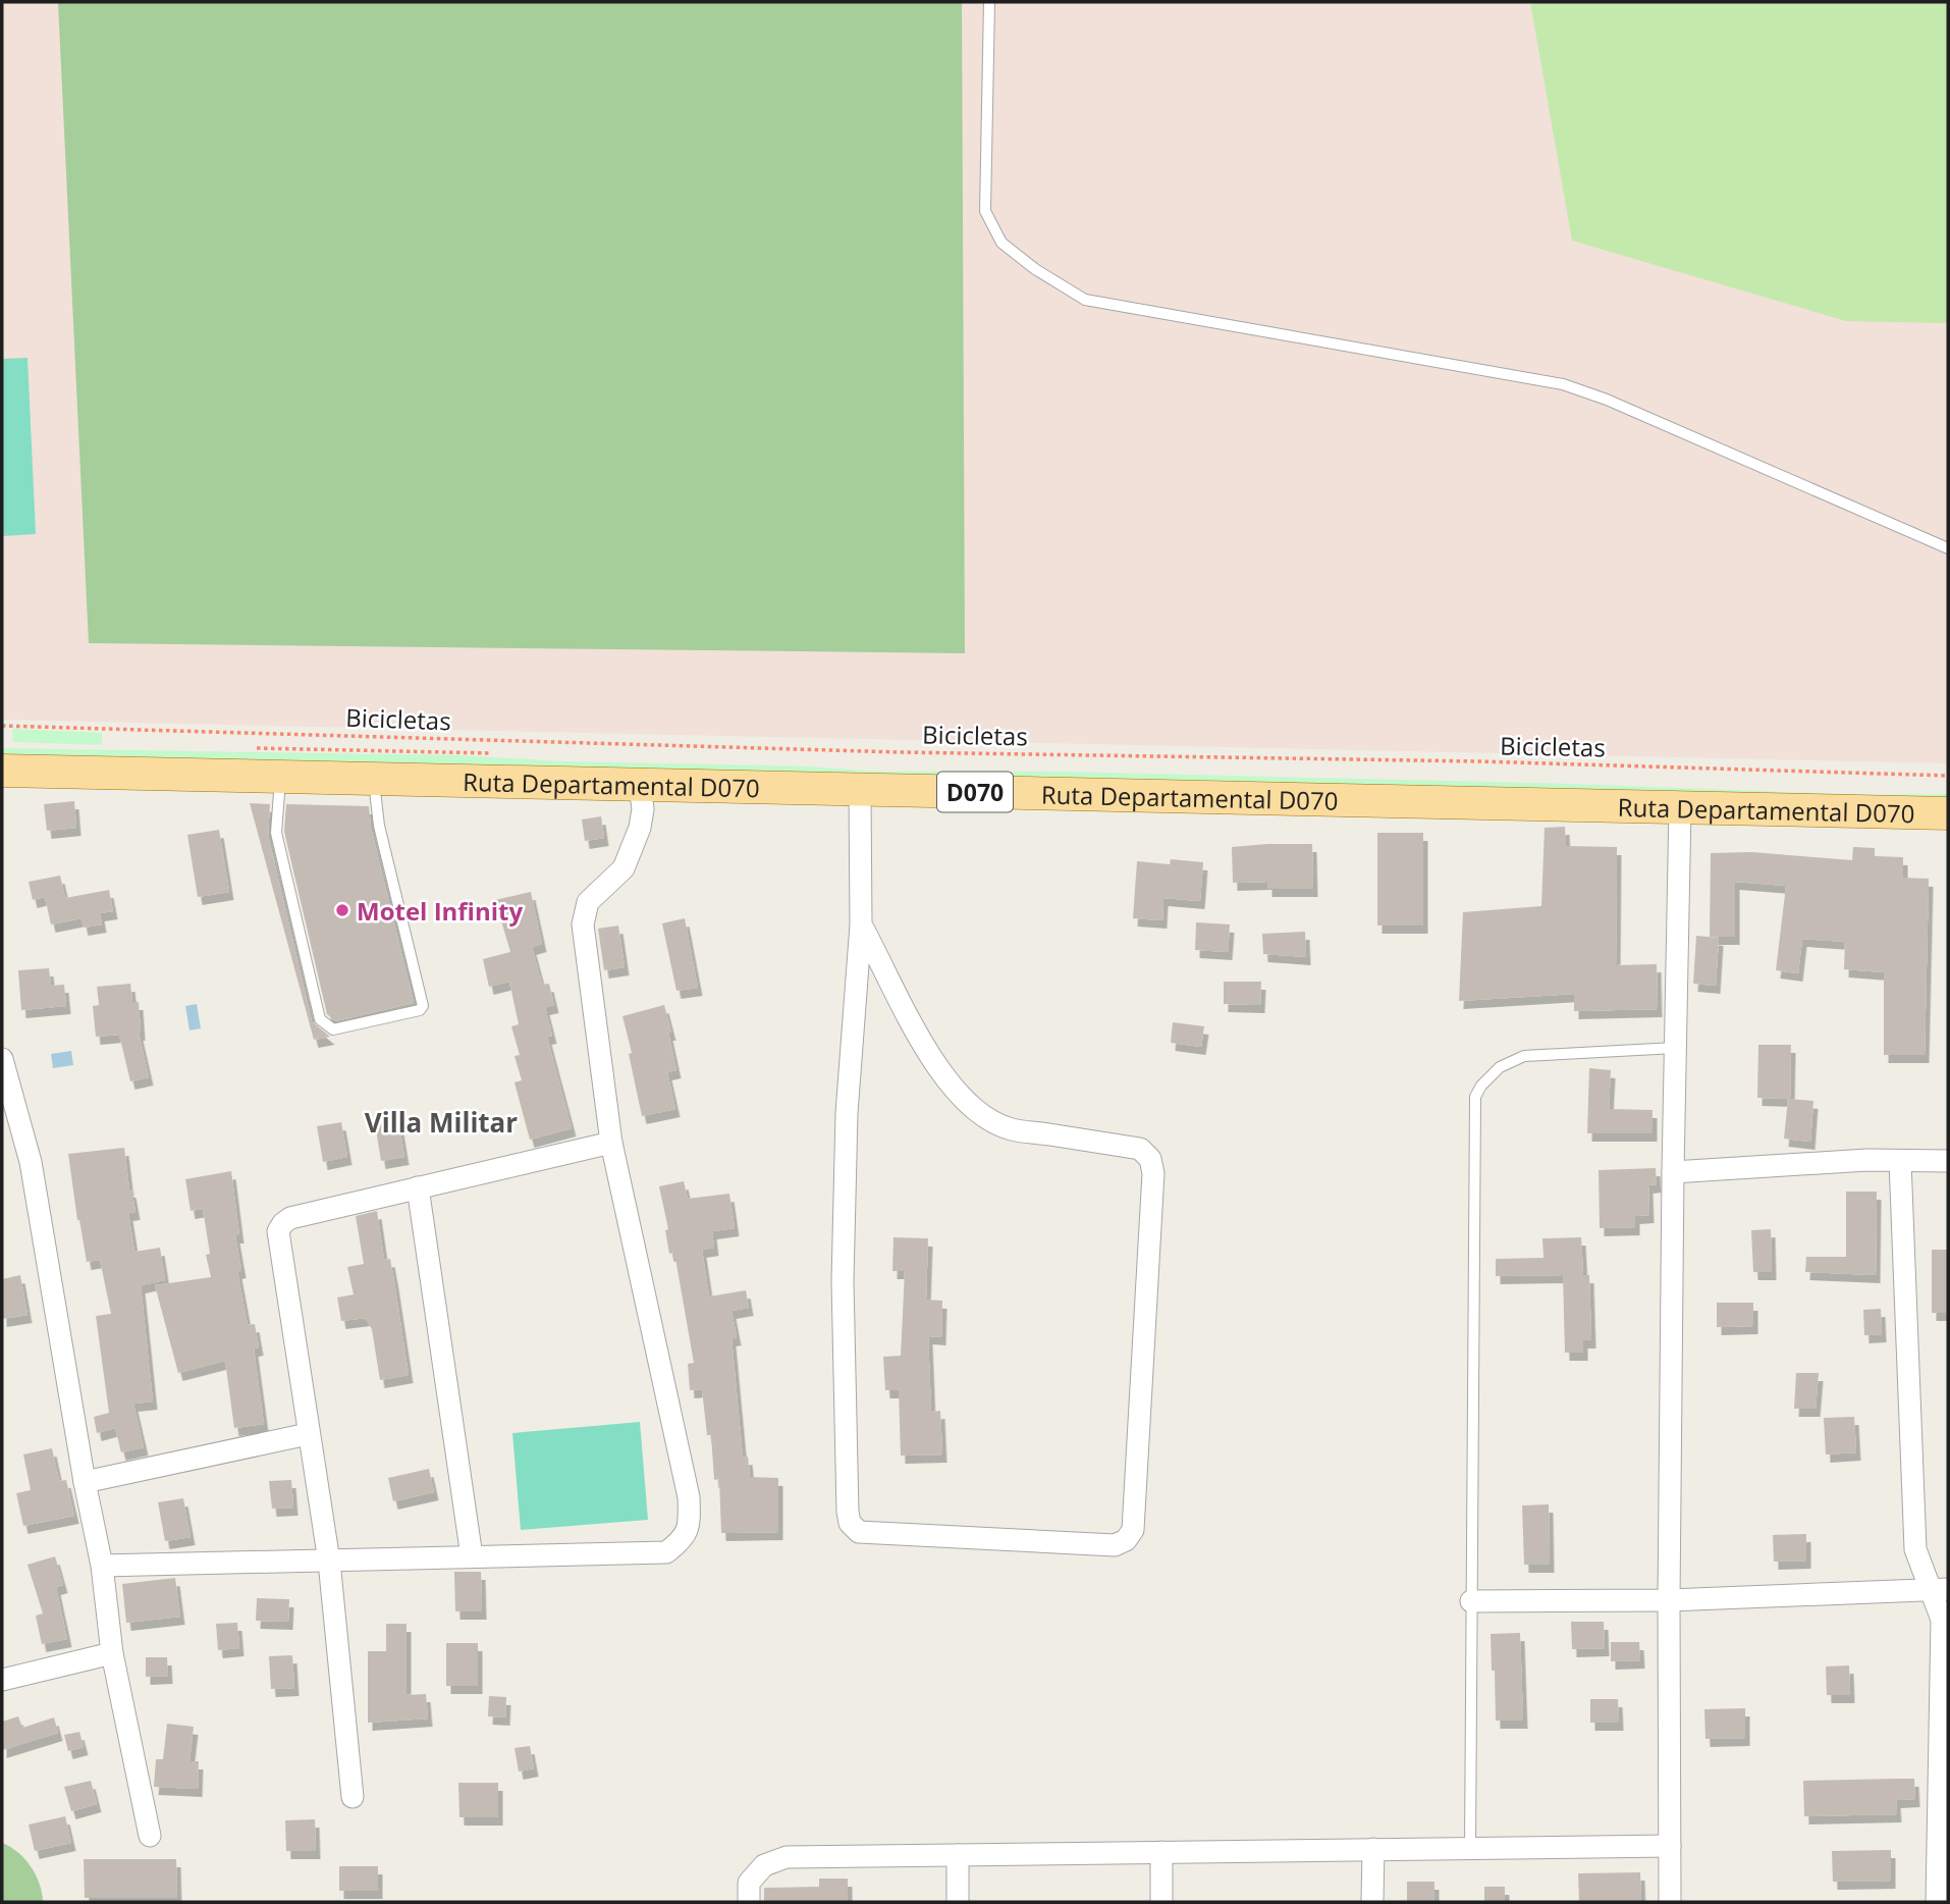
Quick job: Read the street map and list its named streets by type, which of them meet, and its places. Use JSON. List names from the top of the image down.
{
  "streets": {
    "main road": ["Ruta Departamental D070", "D070"],
    "path": ["Bicicletas"]
  },
  "districts": ["Villa Militar"],
  "places": ["Motel Infinity"]
}
